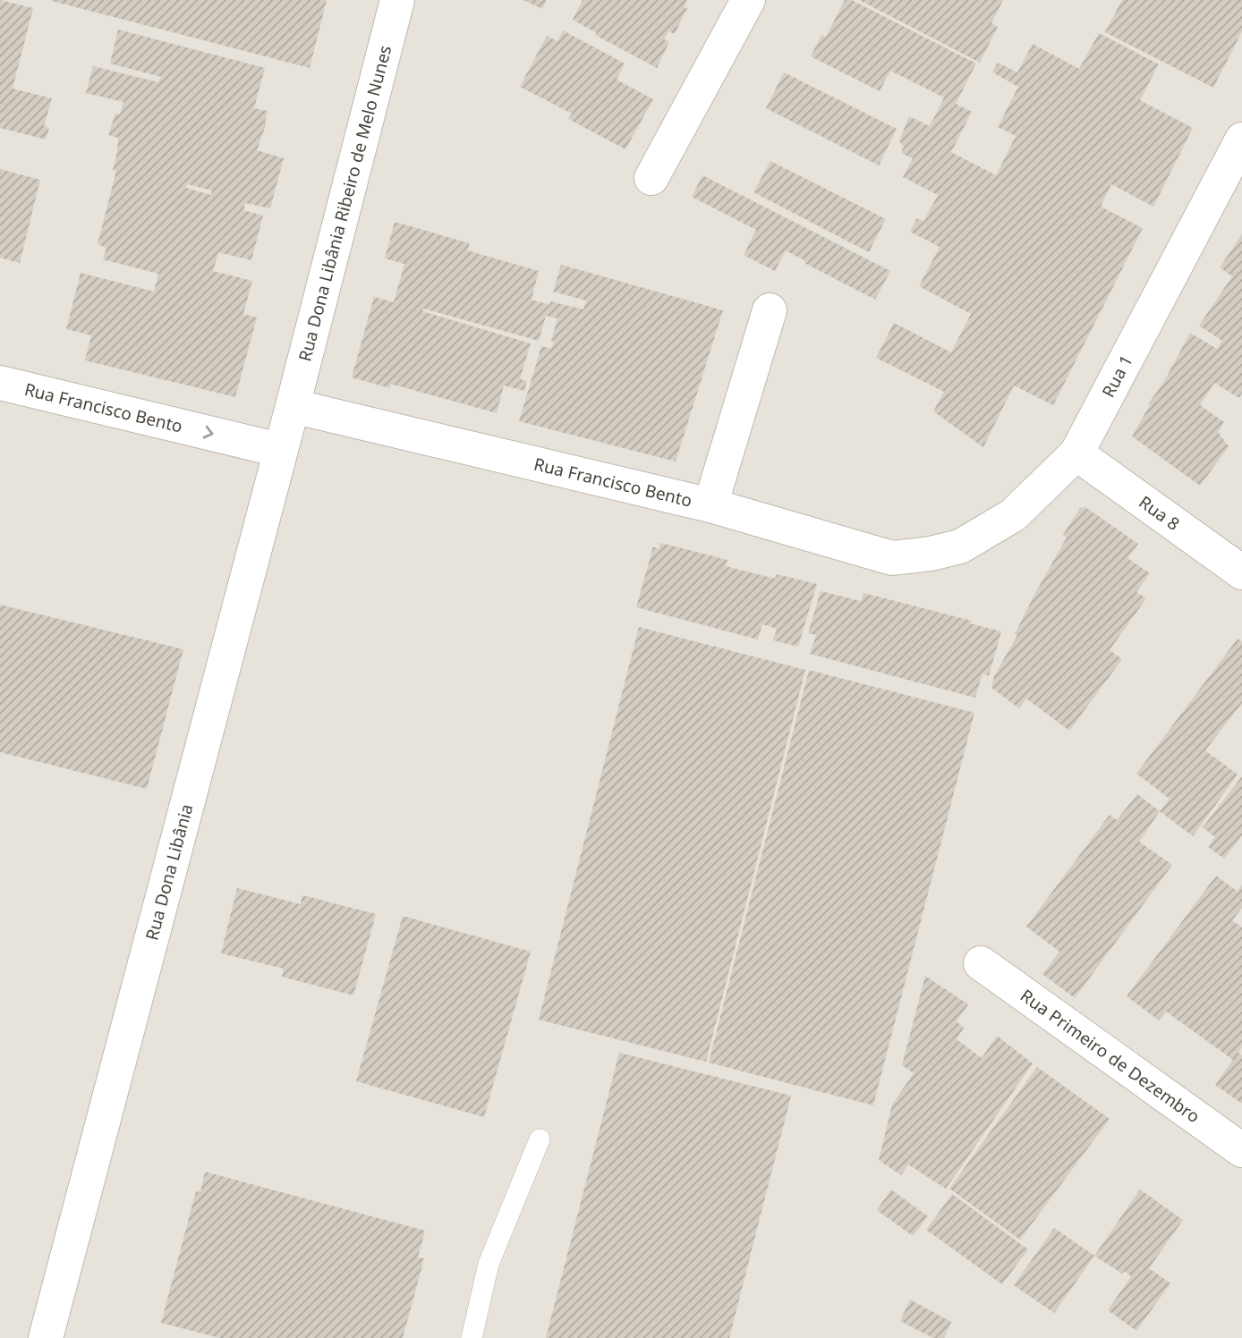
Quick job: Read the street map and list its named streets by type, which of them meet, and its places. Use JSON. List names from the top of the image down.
{
  "streets": {
    "street": [
      "Rua Dona Libânia Ribeiro de Melo Nunes",
      "Rua 1",
      "Rua Francisco Bento",
      "Rua 8",
      "Rua Dona Libânia",
      "Rua Primeiro de Dezembro"
    ]
  },
  "crossings": [
    ["Rua Dona Libânia Ribeiro de Melo Nunes", "Rua Francisco Bento"],
    ["Rua Dona Libânia Ribeiro de Melo Nunes", "Rua Dona Libânia"],
    ["Rua 1", "Rua Francisco Bento"],
    ["Rua 1", "Rua 8"],
    ["Rua Francisco Bento", "Rua Dona Libânia"]
  ]
}
